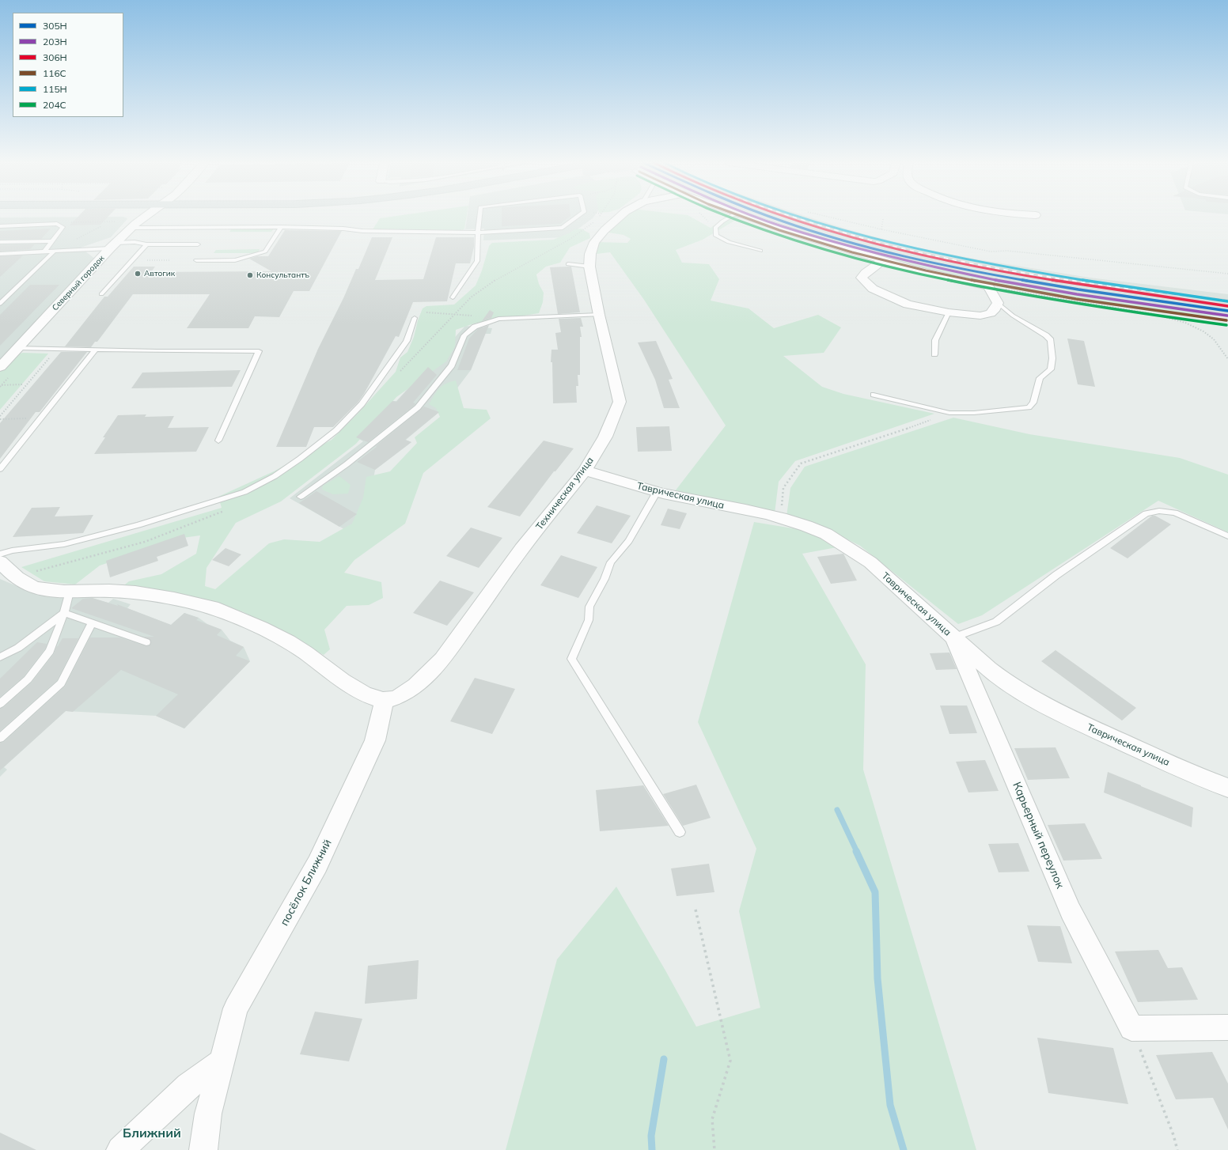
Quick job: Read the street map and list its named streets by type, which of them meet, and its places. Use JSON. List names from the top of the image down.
{
  "streets": {
    "street": [
      "Северный городок",
      "Техническая улица",
      "Таврическая улица",
      "Карьерный переулок",
      "посёлок Ближний"
    ]
  },
  "crossings": [
    ["Техническая улица", "Таврическая улица"],
    ["Техническая улица", "посёлок Ближний"],
    ["Таврическая улица", "Карьерный переулок"]
  ],
  "districts": ["Ближний"],
  "places": ["Автогик", "Консультантъ"],
  "lines": [
    "transit line 305Н",
    "transit line 203Н",
    "transit line 306Н",
    "transit line 116С",
    "transit line 115Н",
    "transit line 204С"
  ],
  "legend": [
    "305Н",
    "203Н",
    "306Н",
    "116С",
    "115Н",
    "204С"
  ]
}
